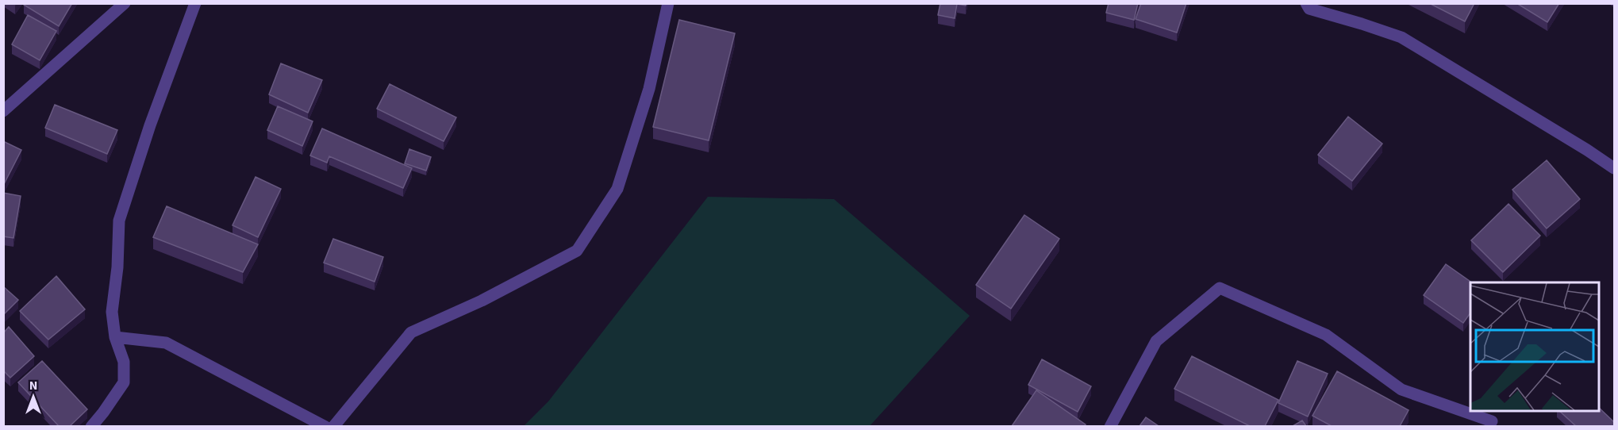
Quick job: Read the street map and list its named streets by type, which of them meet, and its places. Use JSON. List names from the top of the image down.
{
  "north": "top"
}
